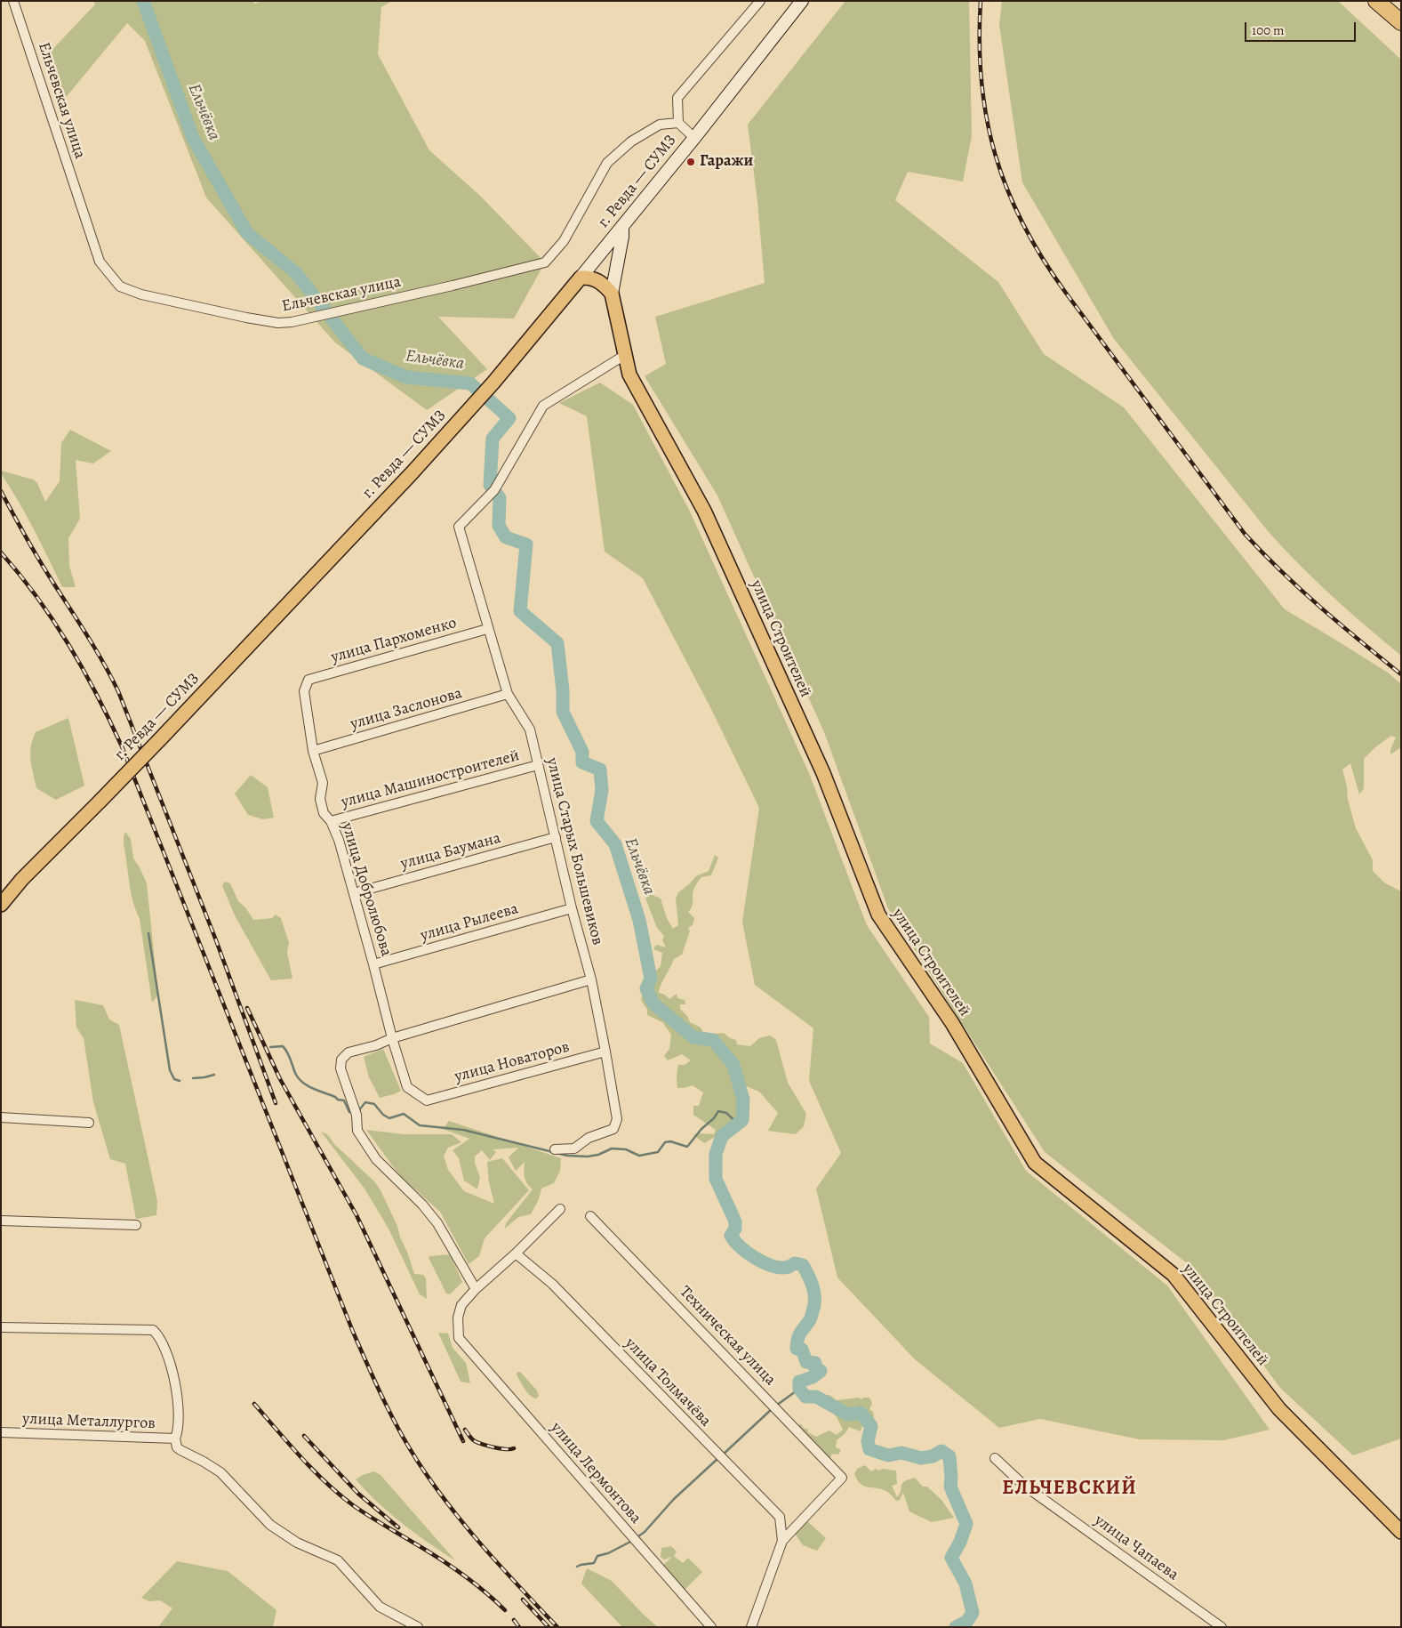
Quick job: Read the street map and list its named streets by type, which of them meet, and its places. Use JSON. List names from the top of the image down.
{
  "streets": {
    "main road": ["г. Ревда — СУМЗ", "улица Строителей"],
    "street": [
      "Ельчевская улица",
      "улица Пархоменко",
      "улица Заслонова",
      "улица Машиностроителей",
      "улица Баумана",
      "улица Старых Большевиков",
      "улица Добролюбова",
      "улица Рылеева",
      "улица Новаторов",
      "Техническая улица",
      "улица Толмачёва",
      "улица Металлургов",
      "улица Лермонтова",
      "улица Чапаева"
    ]
  },
  "crossings": [
    ["г. Ревда — СУМЗ", "улица Строителей"],
    ["улица Строителей", "улица Старых Большевиков"],
    ["улица Пархоменко", "улица Старых Большевиков"],
    ["улица Пархоменко", "улица Добролюбова"],
    ["улица Заслонова", "улица Старых Большевиков"],
    ["улица Заслонова", "улица Добролюбова"],
    ["улица Машиностроителей", "улица Старых Большевиков"],
    ["улица Машиностроителей", "улица Добролюбова"],
    ["улица Баумана", "улица Старых Большевиков"],
    ["улица Баумана", "улица Добролюбова"],
    ["улица Старых Большевиков", "улица Рылеева"],
    ["улица Старых Большевиков", "улица Новаторов"],
    ["улица Добролюбова", "улица Рылеева"],
    ["улица Добролюбова", "улица Новаторов"],
    ["Техническая улица", "улица Толмачёва"]
  ],
  "districts": ["ЕЛЬЧЕВСКИЙ"],
  "water": ["Ельчёвка"],
  "places": ["Гаражи"],
  "scale_bar": "100 m"
}
